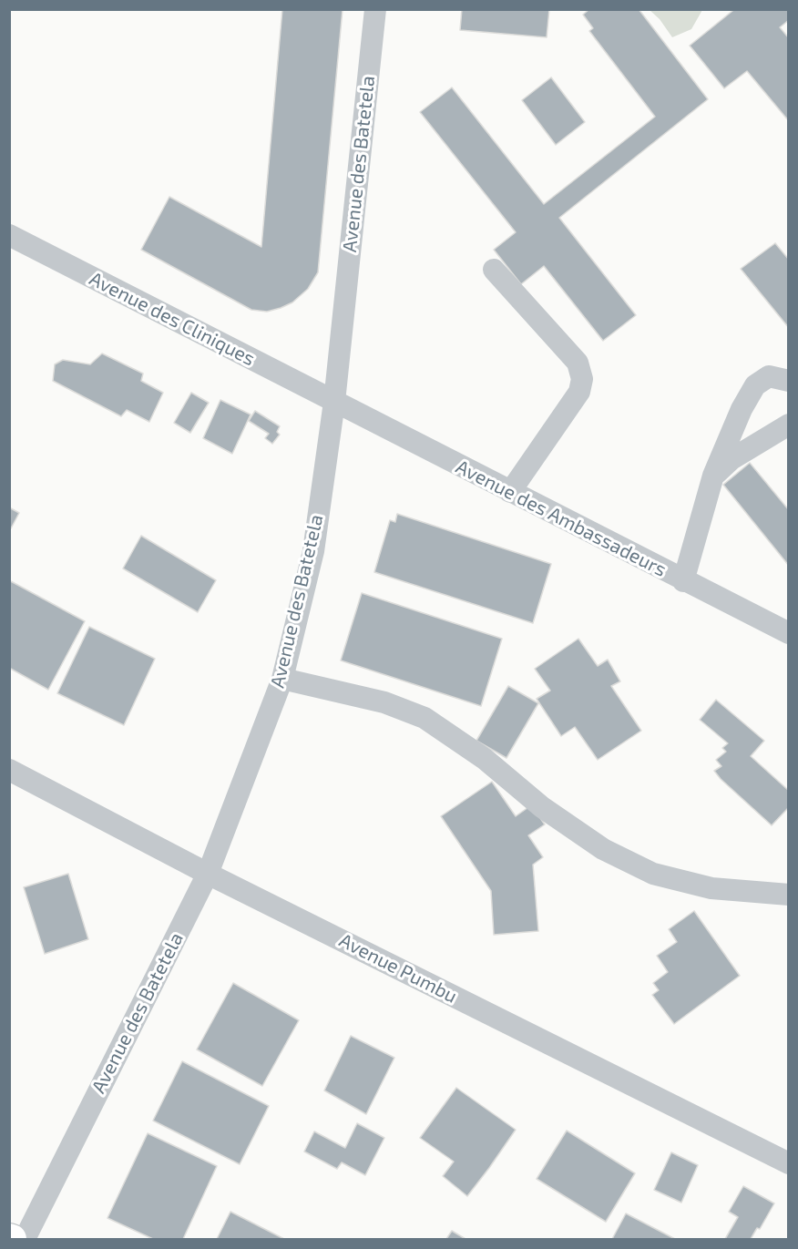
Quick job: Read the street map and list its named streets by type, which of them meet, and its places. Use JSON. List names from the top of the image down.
{
  "streets": {
    "street": [
      "Avenue des Batetela",
      "Avenue des Cliniques",
      "Avenue des Ambassadeurs",
      "Avenue Pumbu"
    ]
  },
  "crossings": [
    ["Avenue des Batetela", "Avenue des Cliniques"],
    ["Avenue des Batetela", "Avenue des Ambassadeurs"],
    ["Avenue des Batetela", "Avenue Pumbu"],
    ["Avenue des Cliniques", "Avenue des Ambassadeurs"]
  ]
}
